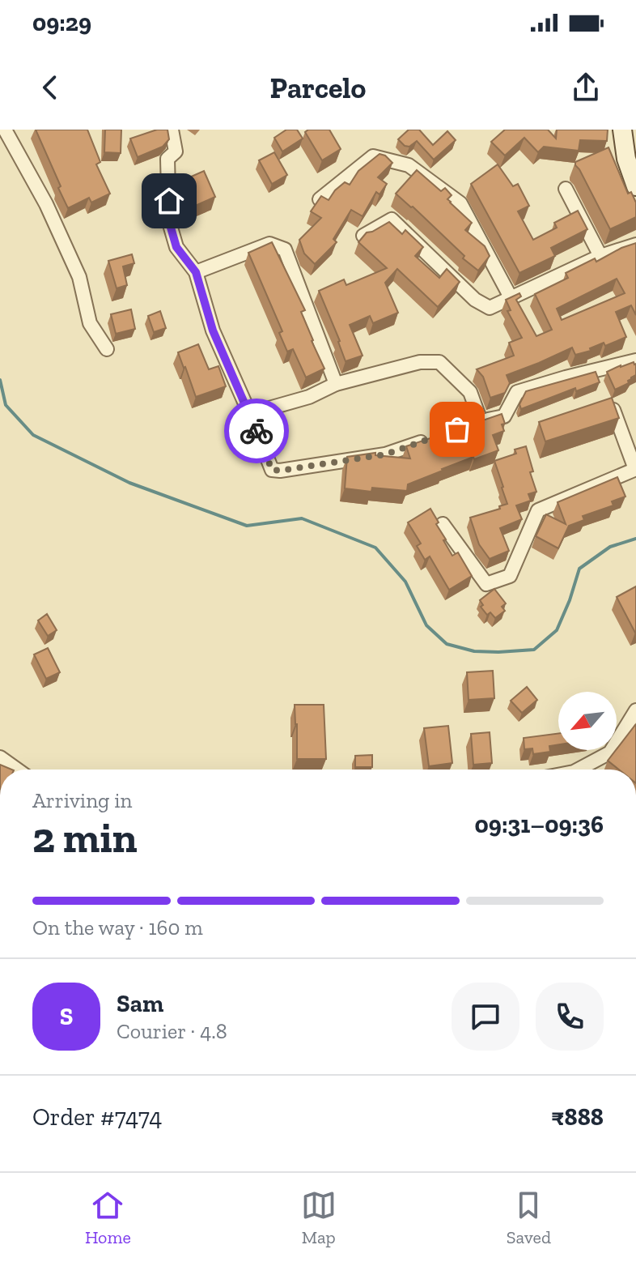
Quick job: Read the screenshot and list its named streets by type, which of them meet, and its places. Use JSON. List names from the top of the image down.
{
  "north": "bottom left",
  "page": {
    "status": "09:29",
    "header": "Parcelo",
    "heading": ["2 min", "Arriving in", "09:31–09:36"],
    "panel": [
      "Sam",
      "Courier · 4.8",
      "Order #7474",
      "₹888"
    ],
    "bar": "On the way · 160 m",
    "round": "S",
    "tabs": ["Home", "Map", "Saved"]
  }
}
